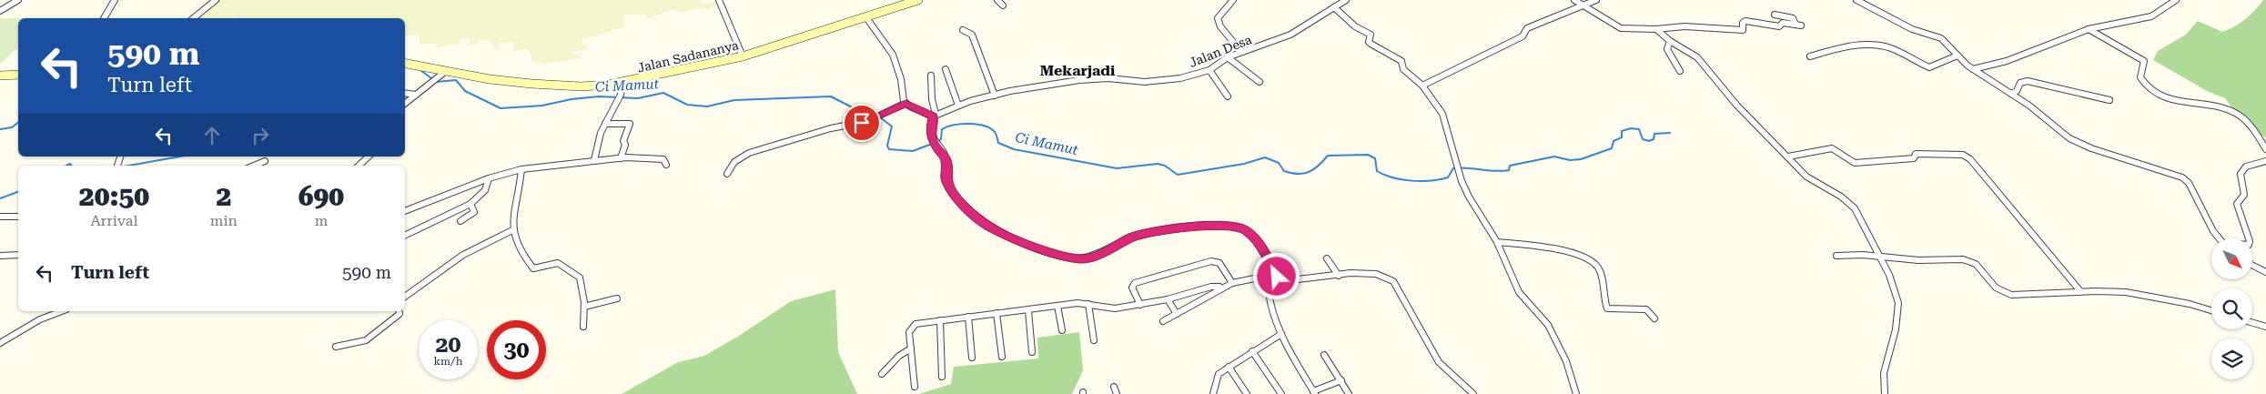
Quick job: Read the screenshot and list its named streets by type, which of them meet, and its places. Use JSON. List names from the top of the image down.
{
  "streets": {
    "street": ["Jalan Desa", "Jalan Sadananya"]
  },
  "districts": ["Mekarjadi"],
  "water": ["Ci Mamut"],
  "north": "bottom right",
  "page": {
    "turn": ["590 m", "Turn left"],
    "eta": [
      "20:50",
      "Arrival",
      "2",
      "min",
      "690",
      "m"
    ],
    "list": [
      {
        "name": "Turn left",
        "value": "590 m"
      }
    ],
    "speed": "20 km/h",
    "limit": "30"
  }
}
